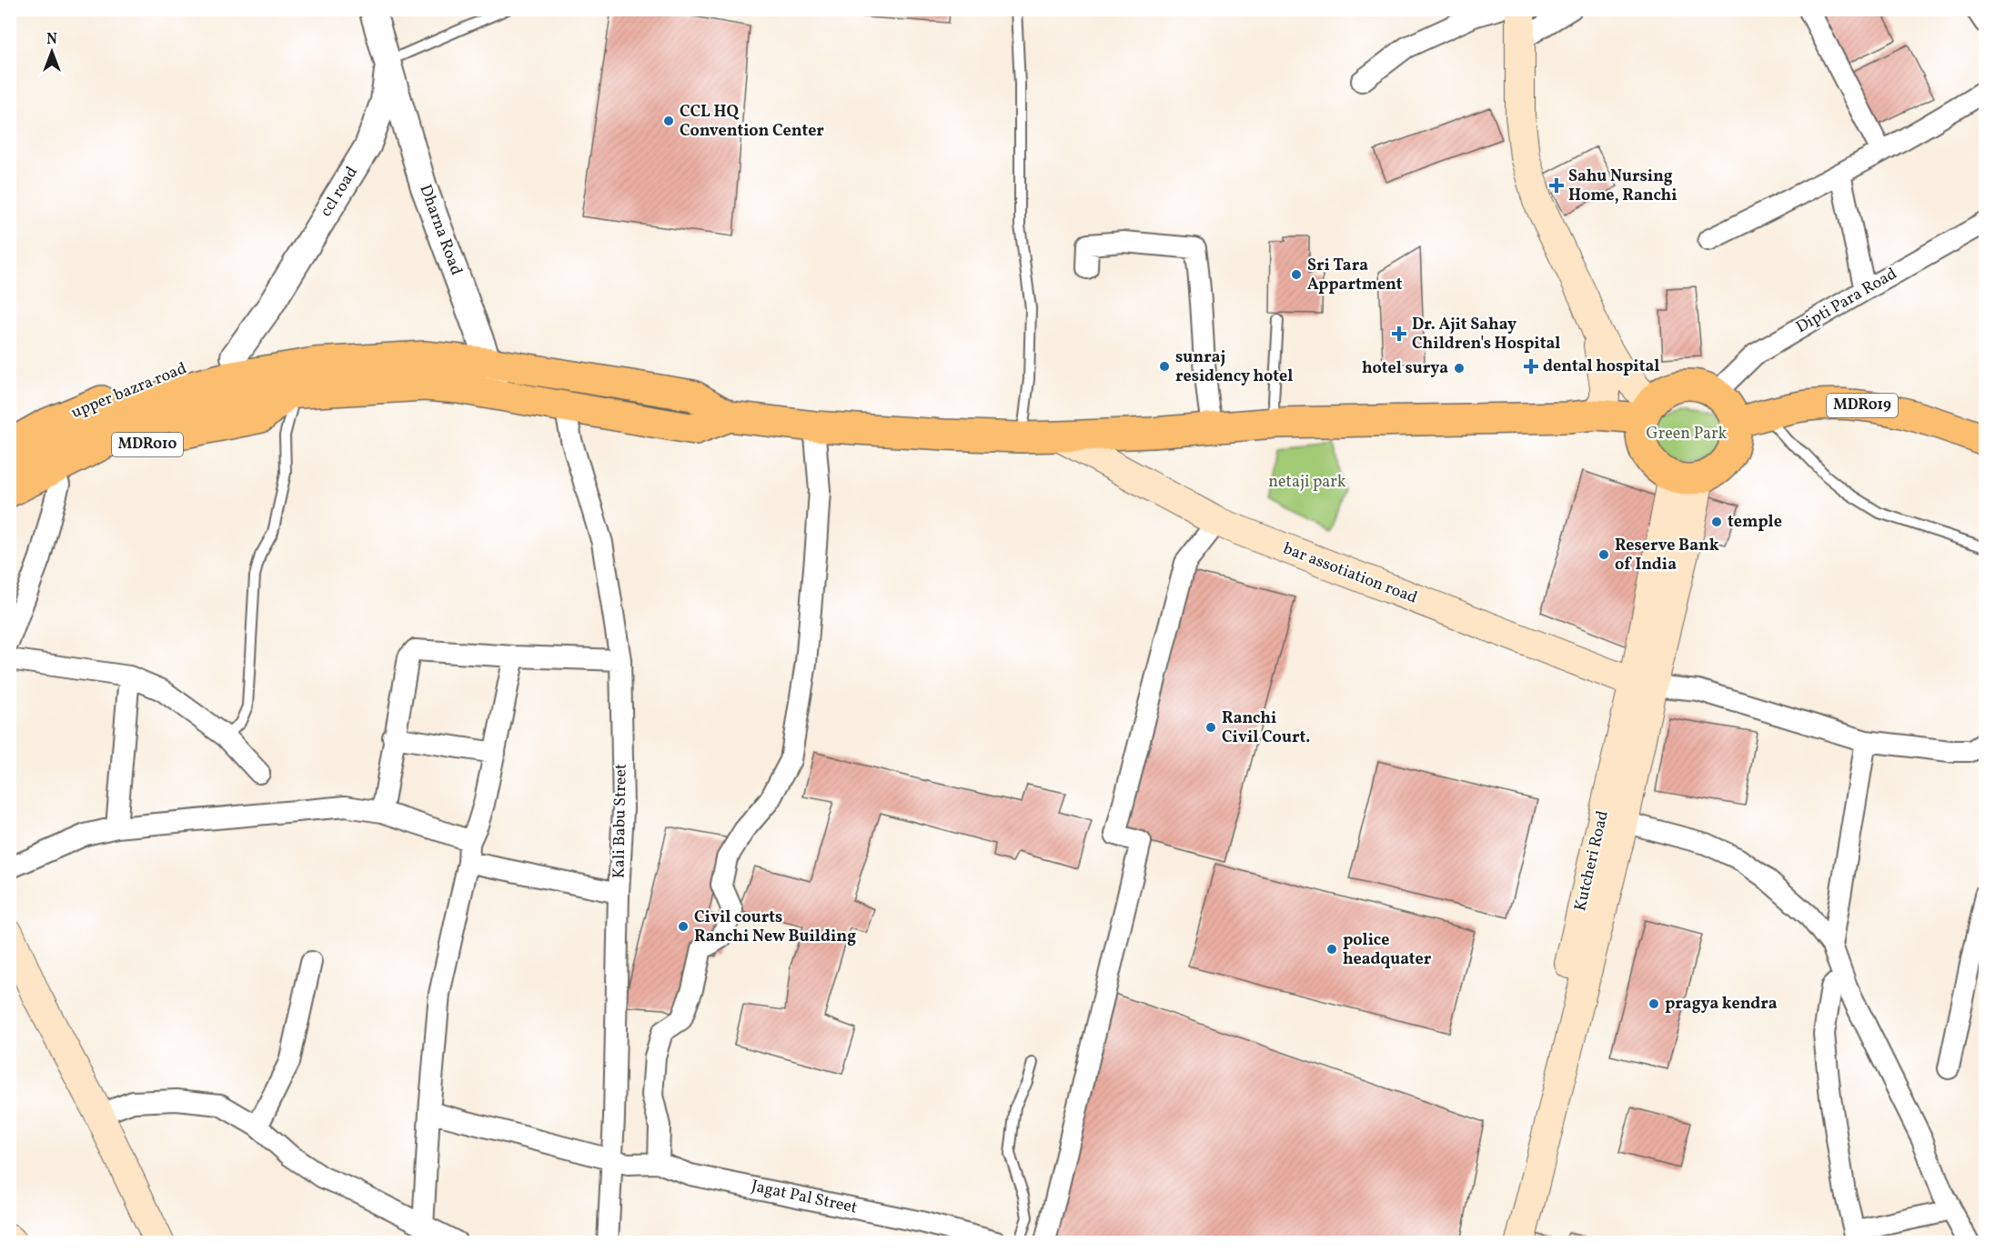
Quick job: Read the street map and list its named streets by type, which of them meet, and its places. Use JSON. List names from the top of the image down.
{
  "streets": {
    "main road": [
      "upper bazra road",
      "MDR019",
      "MDR010",
      "bar assotiation road",
      "Kutcheri Road"
    ],
    "street": [
      "ccl road",
      "Dharna Road",
      "Dipti Para Road",
      "Kali Babu Street",
      "Jagat Pal Street"
    ]
  },
  "crossings": [
    ["ccl road", "Dharna Road"],
    ["ccl road", "upper bazra road"],
    ["Dipti Para Road", "MDR019"],
    ["upper bazra road", "MDR010"],
    ["bar assotiation road", "Kutcheri Road"],
    ["Kali Babu Street", "Jagat Pal Street"]
  ],
  "parks": ["Green Park", "netaji park"],
  "places": {
    "other": [
      "CCL HQ Convention Center",
      "Sri Tara Appartment",
      "sunraj residency hotel",
      "hotel surya",
      "temple",
      "Reserve Bank of India",
      "Ranchi Civil Court.",
      "Civil courts Ranchi New Building",
      "police headquater",
      "pragya kendra"
    ],
    "health": ["Sahu Nursing Home, Ranchi", "Dr. Ajit Sahay Children's Hospital", "dental hospital"]
  },
  "north": "top"
}
